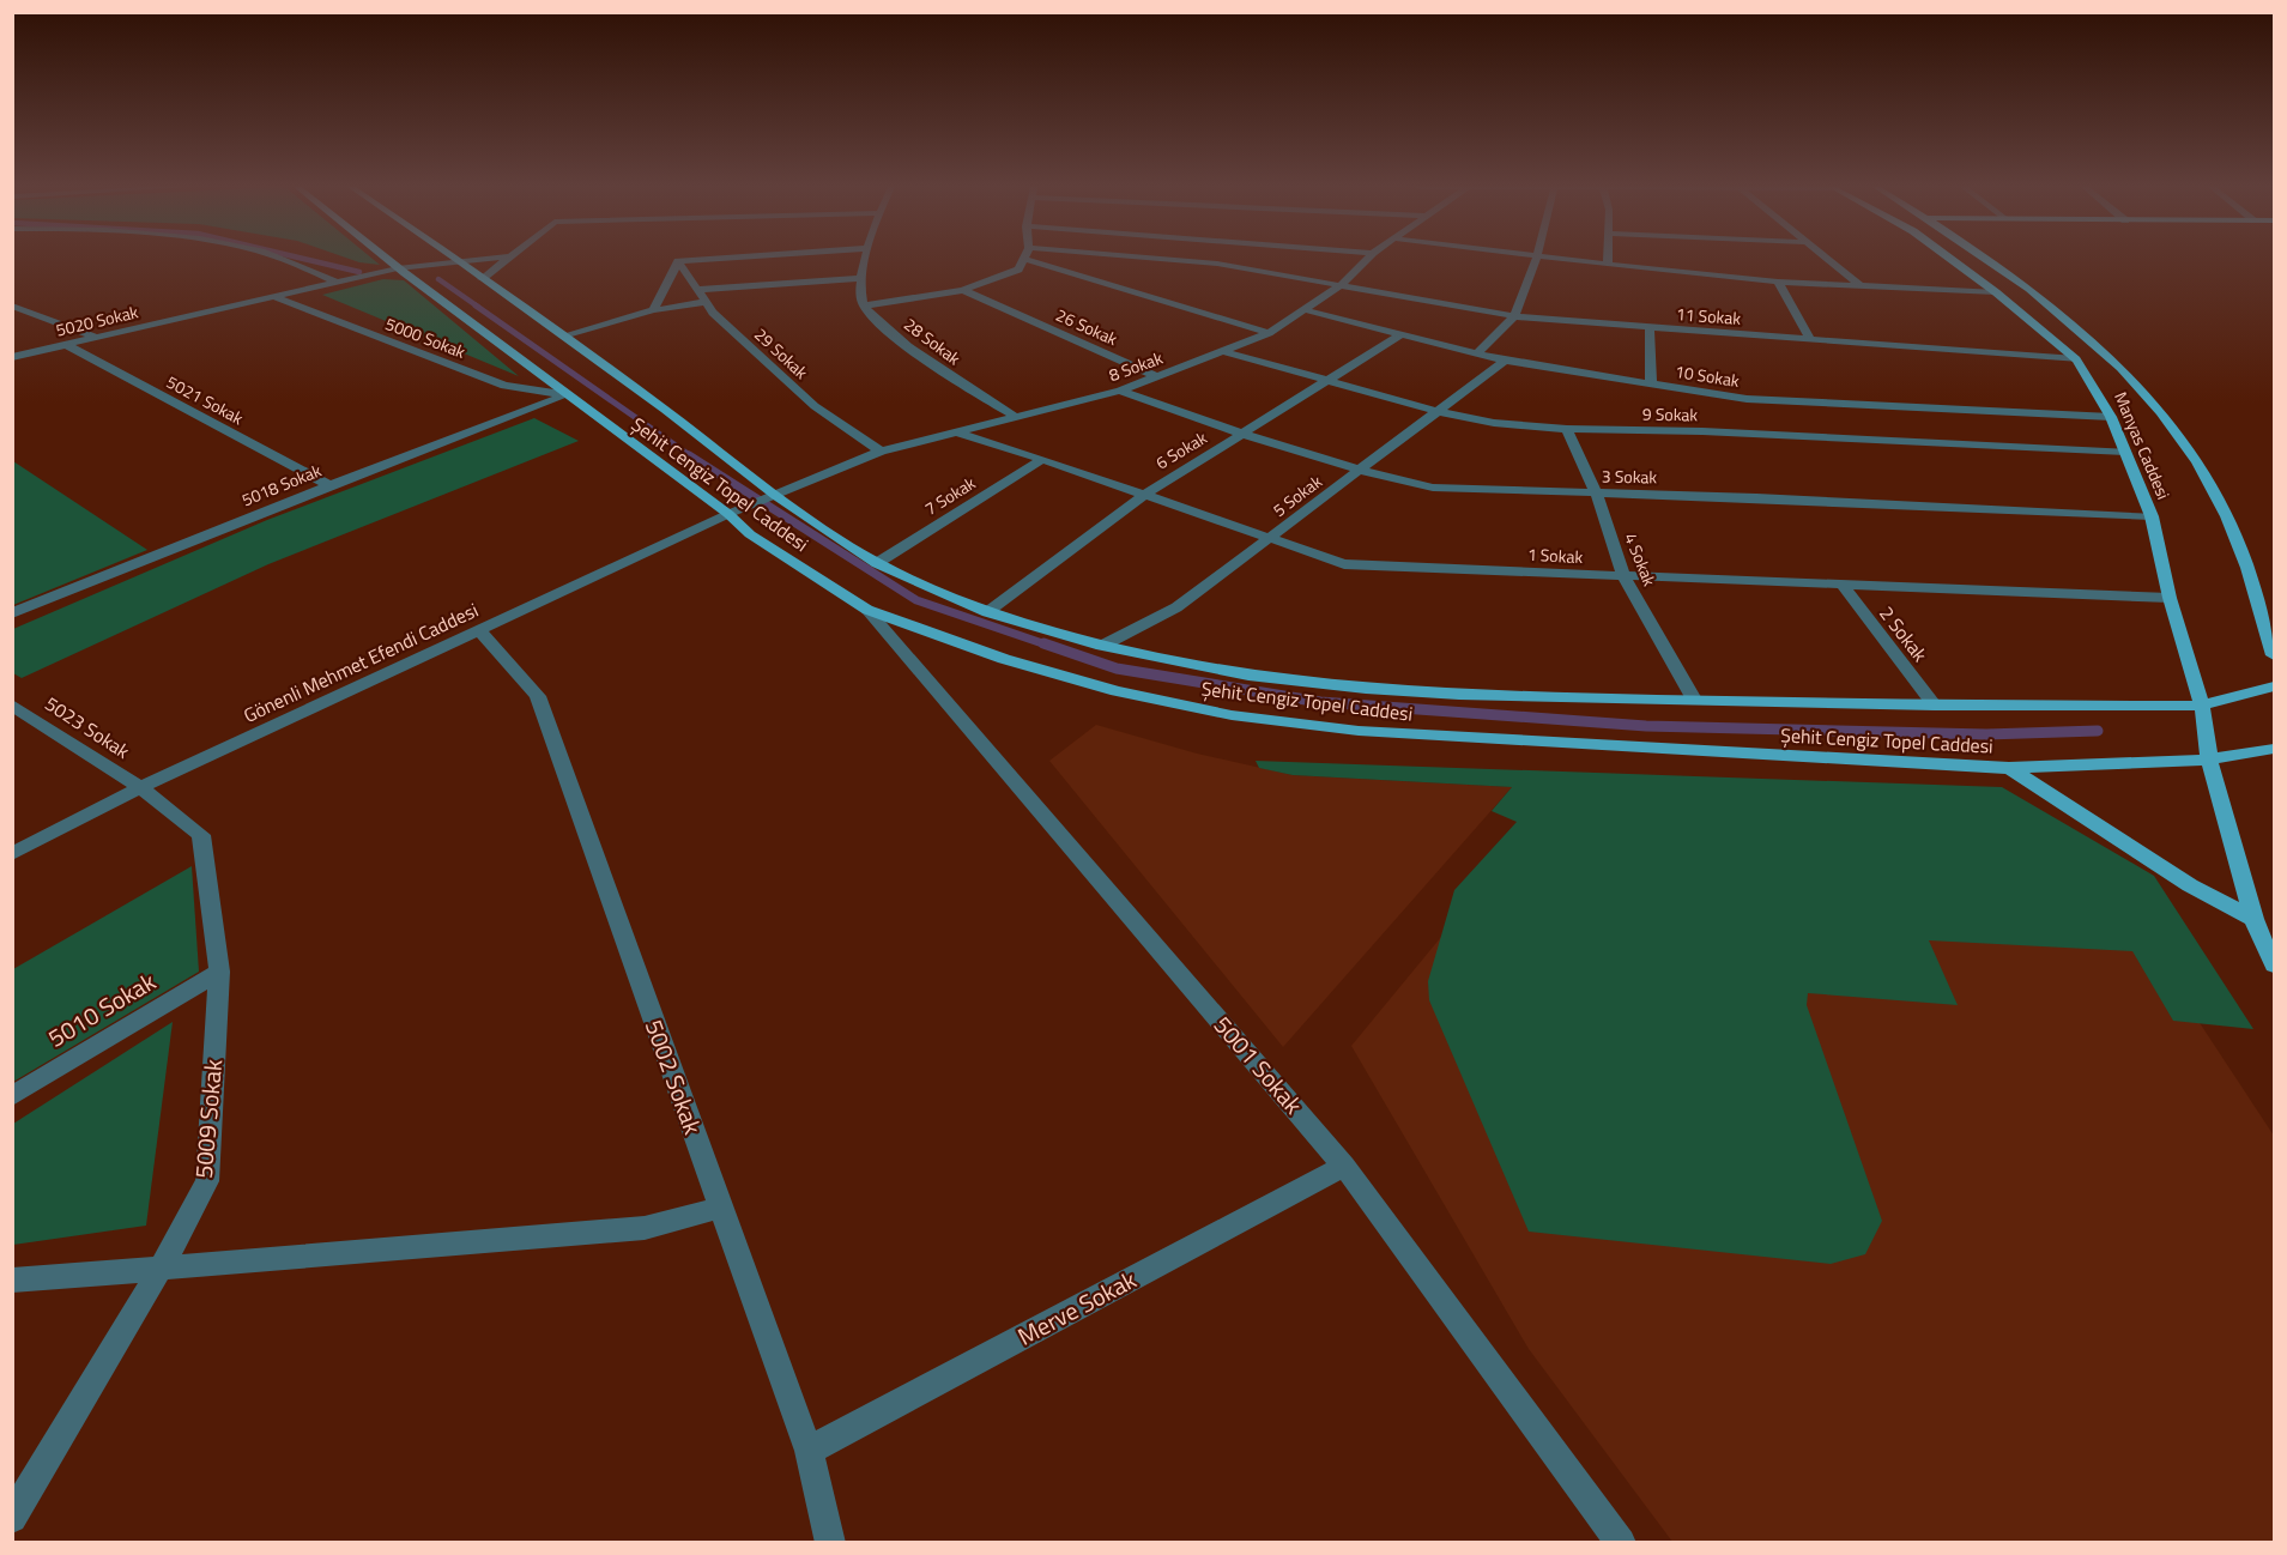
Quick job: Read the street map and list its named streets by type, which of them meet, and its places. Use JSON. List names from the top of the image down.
{
  "streets": {
    "main road": ["Manyas Caddesi", "Şehit Cengiz Topel Caddesi"],
    "street": [
      "11 Sokak",
      "5020 Sokak",
      "26 Sokak",
      "5000 Sokak",
      "28 Sokak",
      "29 Sokak",
      "8 Sokak",
      "10 Sokak",
      "5021 Sokak",
      "9 Sokak",
      "6 Sokak",
      "3 Sokak",
      "5018 Sokak",
      "7 Sokak",
      "5 Sokak",
      "1 Sokak",
      "4 Sokak",
      "2 Sokak",
      "Gönenli Mehmet Efendi Caddesi",
      "5023 Sokak",
      "5010 Sokak",
      "5001 Sokak",
      "5002 Sokak",
      "5009 Sokak",
      "Merve Sokak"
    ]
  },
  "crossings": [
    ["11 Sokak", "8 Sokak"],
    ["11 Sokak", "Manyas Caddesi"],
    ["5020 Sokak", "5000 Sokak"],
    ["5020 Sokak", "5021 Sokak"],
    ["5020 Sokak", "Şehit Cengiz Topel Caddesi"],
    ["26 Sokak", "8 Sokak"],
    ["5000 Sokak", "Şehit Cengiz Topel Caddesi"],
    ["5000 Sokak", "5018 Sokak"],
    ["28 Sokak", "8 Sokak"],
    ["29 Sokak", "8 Sokak"],
    ["8 Sokak", "10 Sokak"],
    ["8 Sokak", "9 Sokak"],
    ["8 Sokak", "3 Sokak"],
    ["8 Sokak", "Şehit Cengiz Topel Caddesi"],
    ["8 Sokak", "1 Sokak"],
    ["8 Sokak", "Gönenli Mehmet Efendi Caddesi"],
    ["10 Sokak", "Manyas Caddesi"],
    ["10 Sokak", "6 Sokak"],
    ["10 Sokak", "5 Sokak"],
    ["5021 Sokak", "5018 Sokak"],
    ["9 Sokak", "Manyas Caddesi"],
    ["9 Sokak", "6 Sokak"],
    ["9 Sokak", "5 Sokak"],
    ["9 Sokak", "4 Sokak"],
    ["Manyas Caddesi", "3 Sokak"],
    ["Manyas Caddesi", "Şehit Cengiz Topel Caddesi"],
    ["Manyas Caddesi", "1 Sokak"],
    ["6 Sokak", "3 Sokak"],
    ["6 Sokak", "Şehit Cengiz Topel Caddesi"],
    ["6 Sokak", "1 Sokak"],
    ["3 Sokak", "5 Sokak"],
    ["3 Sokak", "4 Sokak"],
    ["Şehit Cengiz Topel Caddesi", "5018 Sokak"],
    ["Şehit Cengiz Topel Caddesi", "7 Sokak"],
    ["Şehit Cengiz Topel Caddesi", "5 Sokak"],
    ["Şehit Cengiz Topel Caddesi", "4 Sokak"],
    ["Şehit Cengiz Topel Caddesi", "2 Sokak"],
    ["Şehit Cengiz Topel Caddesi", "Gönenli Mehmet Efendi Caddesi"],
    ["Şehit Cengiz Topel Caddesi", "5001 Sokak"],
    ["7 Sokak", "1 Sokak"],
    ["5 Sokak", "1 Sokak"],
    ["1 Sokak", "4 Sokak"],
    ["1 Sokak", "2 Sokak"],
    ["Gönenli Mehmet Efendi Caddesi", "5023 Sokak"],
    ["Gönenli Mehmet Efendi Caddesi", "5002 Sokak"],
    ["Gönenli Mehmet Efendi Caddesi", "5009 Sokak"],
    ["5023 Sokak", "5009 Sokak"],
    ["5010 Sokak", "5009 Sokak"],
    ["5001 Sokak", "Merve Sokak"],
    ["5002 Sokak", "Merve Sokak"]
  ]
}
